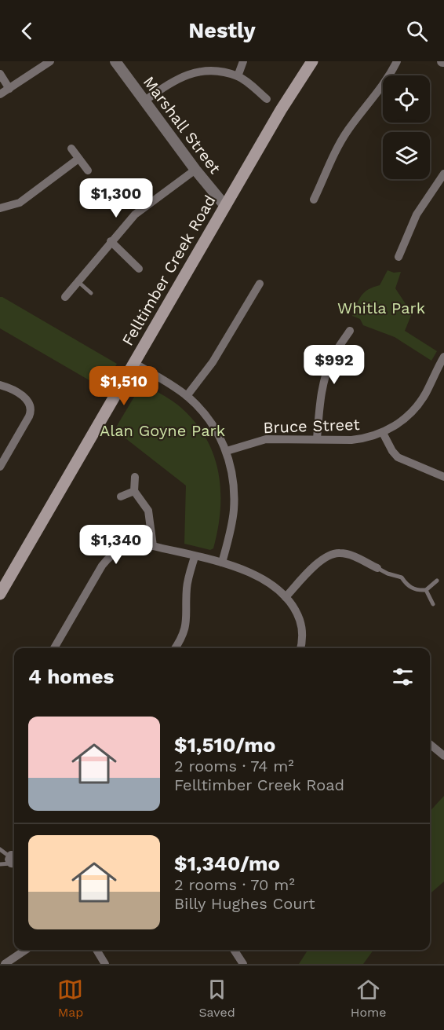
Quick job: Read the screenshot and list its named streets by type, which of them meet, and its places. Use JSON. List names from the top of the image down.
{
  "streets": {
    "main road": ["Felltimber Creek Road"],
    "street": ["Marshall Street", "Bruce Street"]
  },
  "crossings": [
    ["Marshall Street", "Felltimber Creek Road"]
  ],
  "parks": ["Whitla Park", "Alan Goyne Park"],
  "page": {
    "header": "Nestly",
    "price": [
      "$1,300",
      "$992",
      "$1,510",
      "$1,340"
    ],
    "heading": "4 homes",
    "list": [
      {
        "name": "$1,510/mo",
        "note": "2 rooms · 74 m² · Felltimber Creek Road"
      },
      {
        "name": "$1,340/mo",
        "note": "2 rooms · 70 m² · Billy Hughes Court"
      }
    ],
    "tabs": ["Map", "Saved", "Home"]
  }
}
